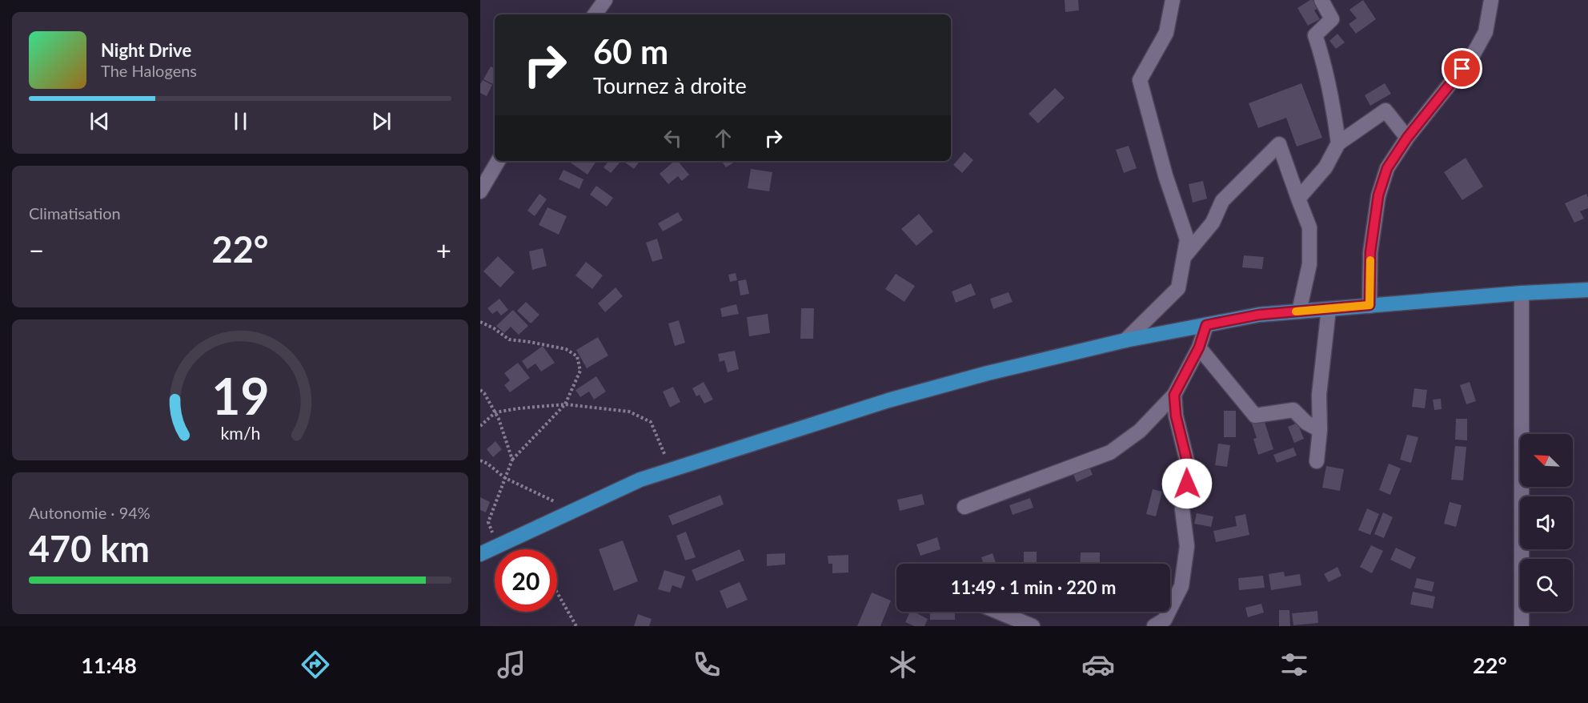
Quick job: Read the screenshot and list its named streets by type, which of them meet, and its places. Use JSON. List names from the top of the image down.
{
  "north": "top left",
  "page": {
    "turn": ["60 m", "Tournez à droite"],
    "song": ["Night Drive", "The Halogens"],
    "tile": [
      "Climatisation",
      ["Autonomie · 94%", "470 km"]
    ],
    "heat": ["−", "22°", "+"],
    "limit": "20",
    "trip": "11:49 · 1 min · 220 m",
    "tabs": ["11:48", "22°"],
    "gauge": ["19", "km/h"]
  }
}
